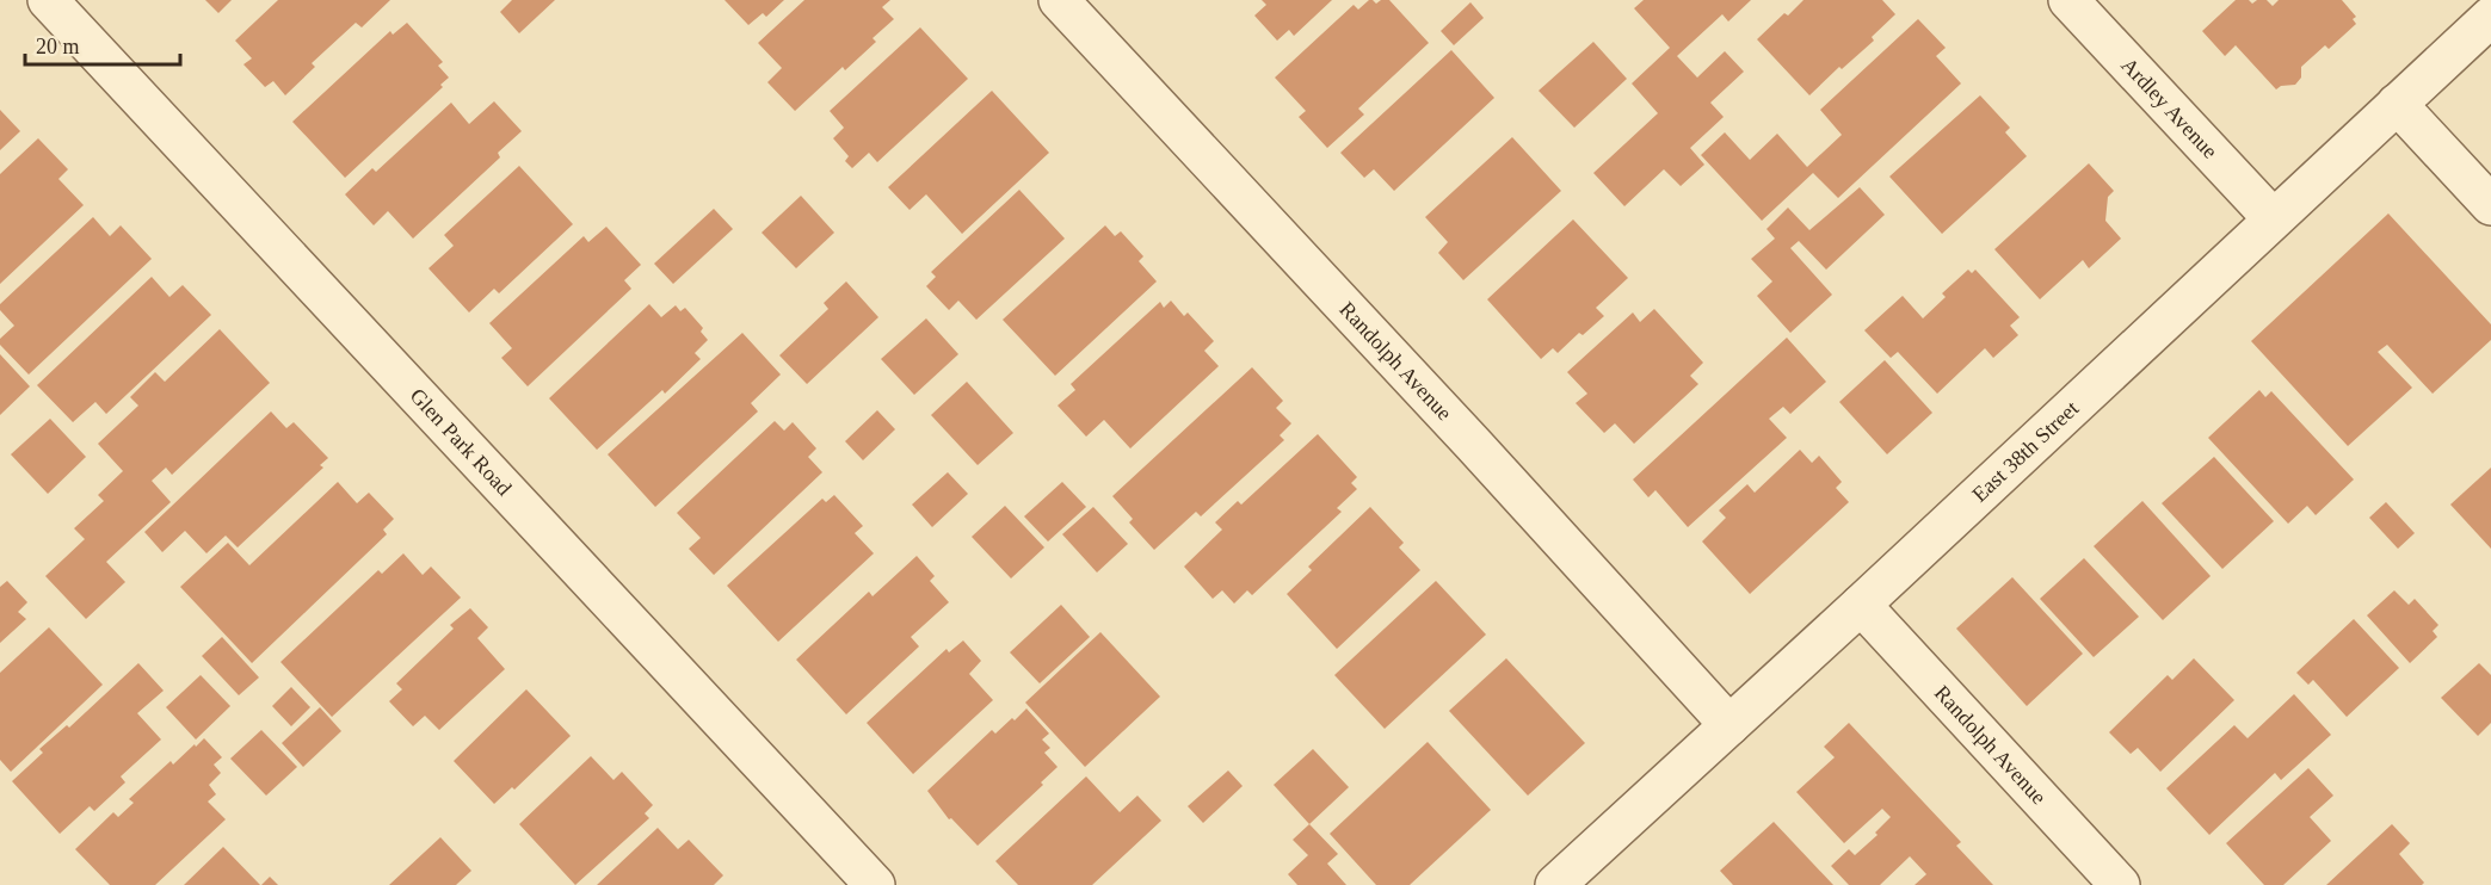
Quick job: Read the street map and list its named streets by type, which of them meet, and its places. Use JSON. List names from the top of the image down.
{
  "streets": {
    "street": [
      "Ardley Avenue",
      "Randolph Avenue",
      "Glen Park Road",
      "East 38th Street"
    ]
  },
  "crossings": [
    ["Ardley Avenue", "East 38th Street"],
    ["Randolph Avenue", "East 38th Street"]
  ],
  "scale_bar": "20 m"
}
